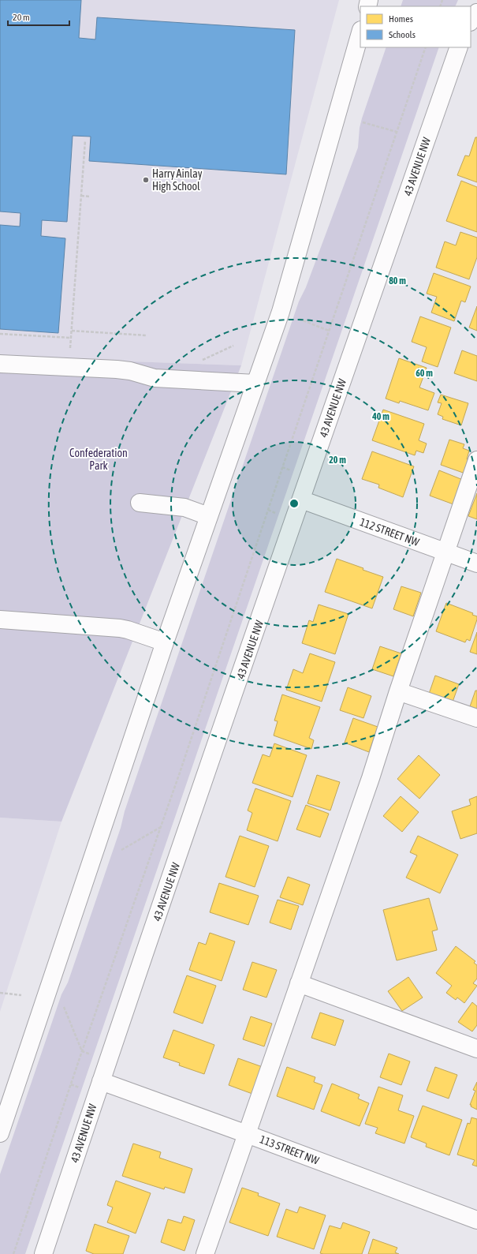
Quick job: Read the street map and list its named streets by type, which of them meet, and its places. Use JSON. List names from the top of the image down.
{
  "streets": {
    "street": ["43 AVENUE NW", "112 STREET NW", "113 STREET NW"]
  },
  "crossings": [
    ["43 AVENUE NW", "112 STREET NW"],
    ["43 AVENUE NW", "113 STREET NW"]
  ],
  "parks": ["Confederation Park"],
  "places": ["Harry Ainlay High School"],
  "legend": ["Homes", "Schools"],
  "scale_bar": "20 m",
  "rings": [
    "80 m",
    "60 m",
    "40 m",
    "20 m"
  ]
}
